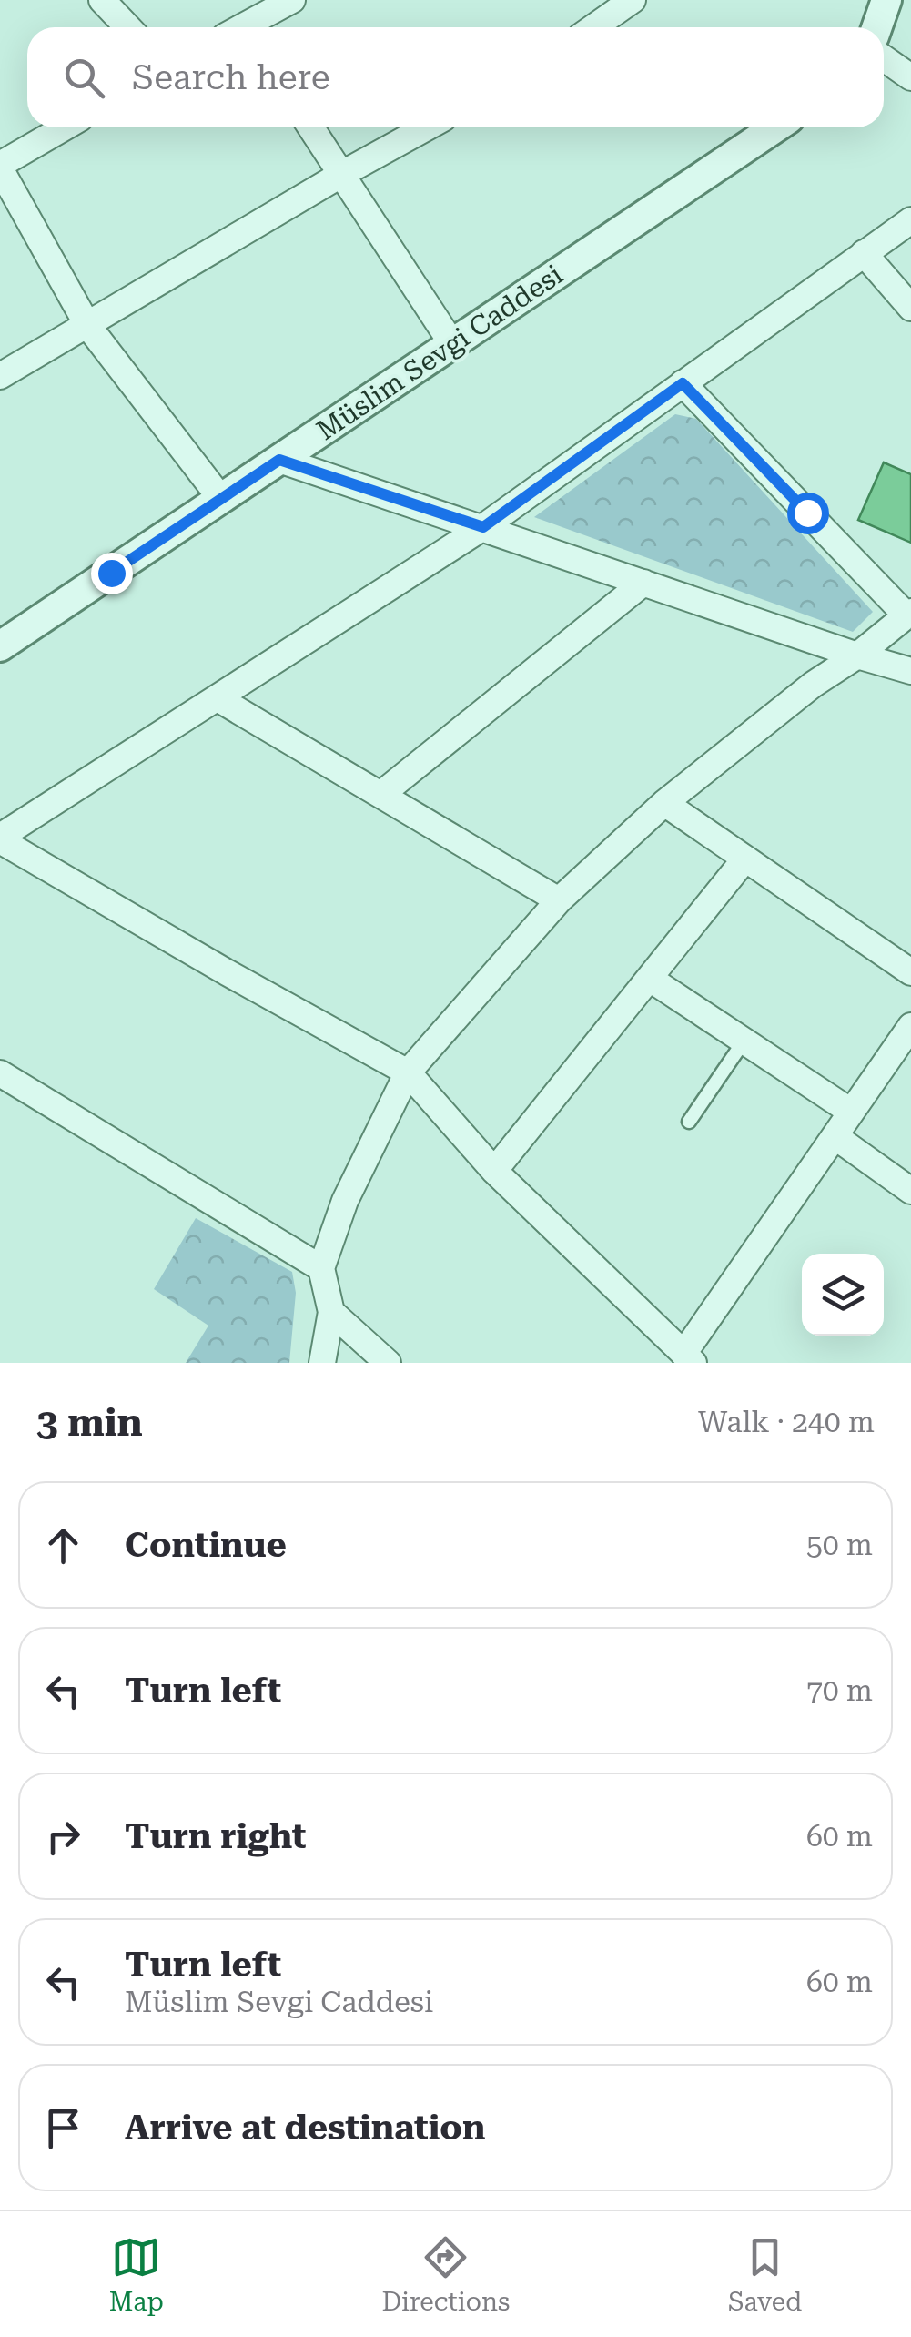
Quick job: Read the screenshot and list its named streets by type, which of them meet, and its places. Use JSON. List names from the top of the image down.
{
  "streets": {
    "street": ["Müslim Sevgi Caddesi"]
  },
  "page": {
    "search": "Search here",
    "heading": ["3 min", "Walk · 240 m"],
    "list": [
      ["Continue", "50 m"],
      ["Turn left", "70 m"],
      ["Turn right", "60 m"],
      ["Turn left", "Müslim Sevgi Caddesi", "60 m"],
      "Arrive at destination"
    ],
    "nav": ["Map", "Directions", "Saved"]
  }
}
